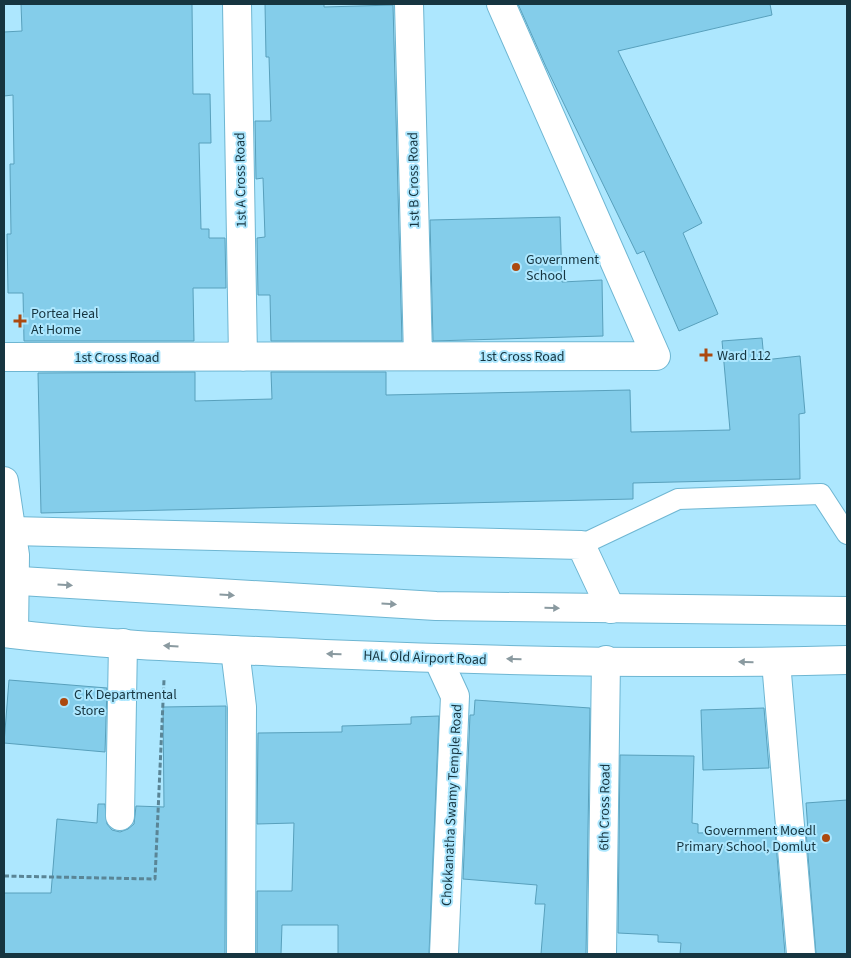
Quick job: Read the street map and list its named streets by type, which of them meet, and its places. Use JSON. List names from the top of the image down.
{
  "streets": {
    "street": [
      "1st A Cross Road",
      "1st B Cross Road",
      "1st Cross Road",
      "HAL Old Airport Road",
      "Chokkanatha Swamy Temple Road",
      "6th Cross Road"
    ]
  },
  "crossings": [
    ["1st A Cross Road", "1st Cross Road"],
    ["1st B Cross Road", "1st Cross Road"],
    ["HAL Old Airport Road", "Chokkanatha Swamy Temple Road"],
    ["HAL Old Airport Road", "6th Cross Road"]
  ],
  "places": {
    "other": ["Government School", "C K Departmental Store", "Government Moedl Primary School, Domlut"],
    "health": ["Portea Heal At Home", "Ward 112"]
  }
}
